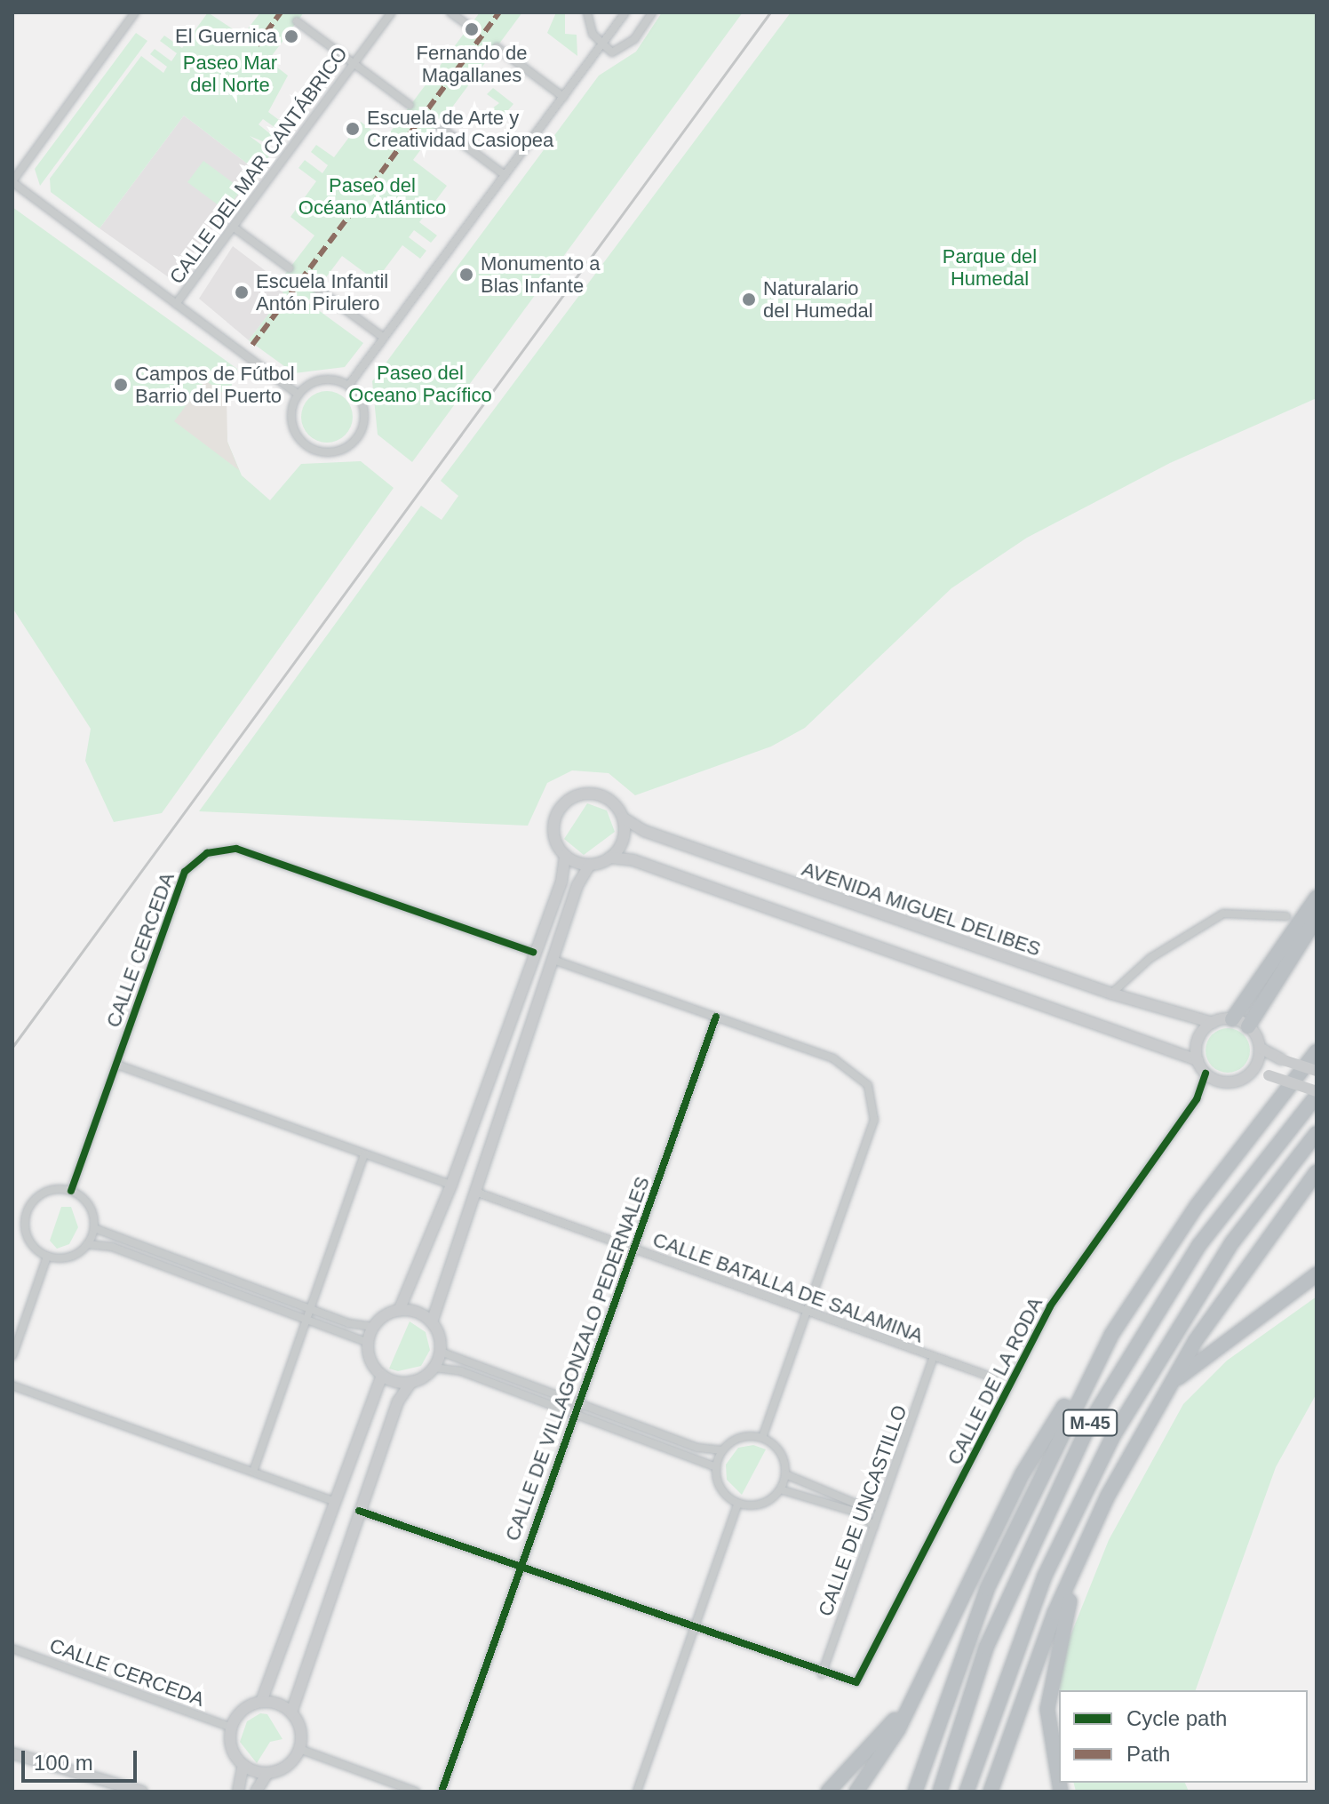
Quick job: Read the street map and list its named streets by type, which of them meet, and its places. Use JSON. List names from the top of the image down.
{
  "streets": {
    "highway": ["M-45"],
    "main road": ["AVENIDA MIGUEL DELIBES"],
    "street": [
      "CALLE DEL MAR CANTÁBRICO",
      "CALLE CERCEDA",
      "CALLE BATALLA DE SALAMINA",
      "CALLE DE VILLAGONZALO PEDERNALES",
      "CALLE DE LA RODA",
      "CALLE DE UNCASTILLO"
    ]
  },
  "crossings": [
    ["AVENIDA MIGUEL DELIBES", "CALLE DE LA RODA"],
    ["CALLE BATALLA DE SALAMINA", "CALLE DE VILLAGONZALO PEDERNALES"],
    ["CALLE BATALLA DE SALAMINA", "CALLE DE LA RODA"],
    ["CALLE BATALLA DE SALAMINA", "CALLE DE UNCASTILLO"],
    ["CALLE DE LA RODA", "CALLE DE UNCASTILLO"]
  ],
  "parks": [
    "Paseo Mar del Norte",
    "Paseo del Océano Atlántico",
    "Parque del Humedal",
    "Paseo del Oceano Pacífico"
  ],
  "places": [
    "Fernando de Magallanes",
    "El Guernica",
    "Escuela de Arte y Creatividad Casiopea",
    "Monumento a Blas Infante",
    "Escuela Infantil Antón Pirulero",
    "Naturalario del Humedal",
    "Campos de Fútbol Barrio del Puerto"
  ],
  "legend": ["Cycle path", "Path"],
  "scale_bar": "100 m"
}
